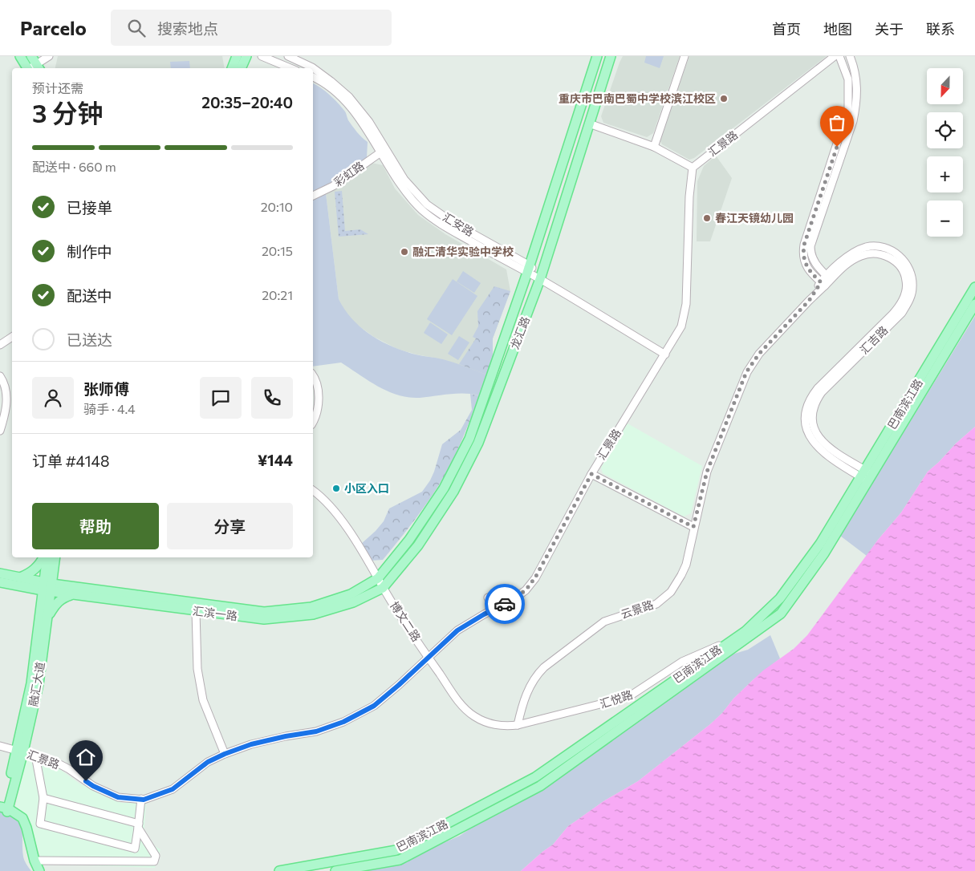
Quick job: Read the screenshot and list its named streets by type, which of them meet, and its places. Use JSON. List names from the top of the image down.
{
  "streets": {
    "main road": [
      "龙汇路",
      "巴南滨江路",
      "汇滨一路",
      "融汇大道"
    ],
    "street": [
      "汇景路",
      "彩虹路",
      "汇安路",
      "汇吉路",
      "云景路",
      "博文二路",
      "汇悦路"
    ]
  },
  "crossings": [
    ["汇景路", "汇安路"],
    ["汇景路", "博文二路"],
    ["汇景路", "融汇大道"],
    ["彩虹路", "汇安路"],
    ["汇安路", "龙汇路"],
    ["龙汇路", "汇滨一路"],
    ["龙汇路", "博文二路"],
    ["汇吉路", "巴南滨江路"],
    ["汇吉路", "云景路"],
    ["巴南滨江路", "汇悦路"],
    ["云景路", "博文二路"],
    ["云景路", "汇悦路"],
    ["汇滨一路", "博文二路"],
    ["汇滨一路", "融汇大道"],
    ["博文二路", "汇悦路"]
  ],
  "places": [
    "重庆市巴南巴蜀中学校滨江校区",
    "春江天镜幼儿园",
    "融汇清华实验中学校",
    "小区入口"
  ],
  "north": "bottom",
  "page": {
    "header": "Parcelo",
    "search": "搜索地点",
    "nav": [
      "首页",
      "地图",
      "关于",
      "联系"
    ],
    "map_buttons": ["+", "−"],
    "heading": ["3 分钟", "预计还需", "20:35–20:40"],
    "panel": [
      "张师傅",
      "骑手 · 4.4",
      "订单 #4148",
      "¥144"
    ],
    "bar": "配送中 · 660 m",
    "list": [
      ["已接单", "20:10"],
      ["制作中", "20:15"],
      ["配送中", "20:21"],
      "已送达"
    ],
    "buttons": ["帮助", "分享"]
  }
}
